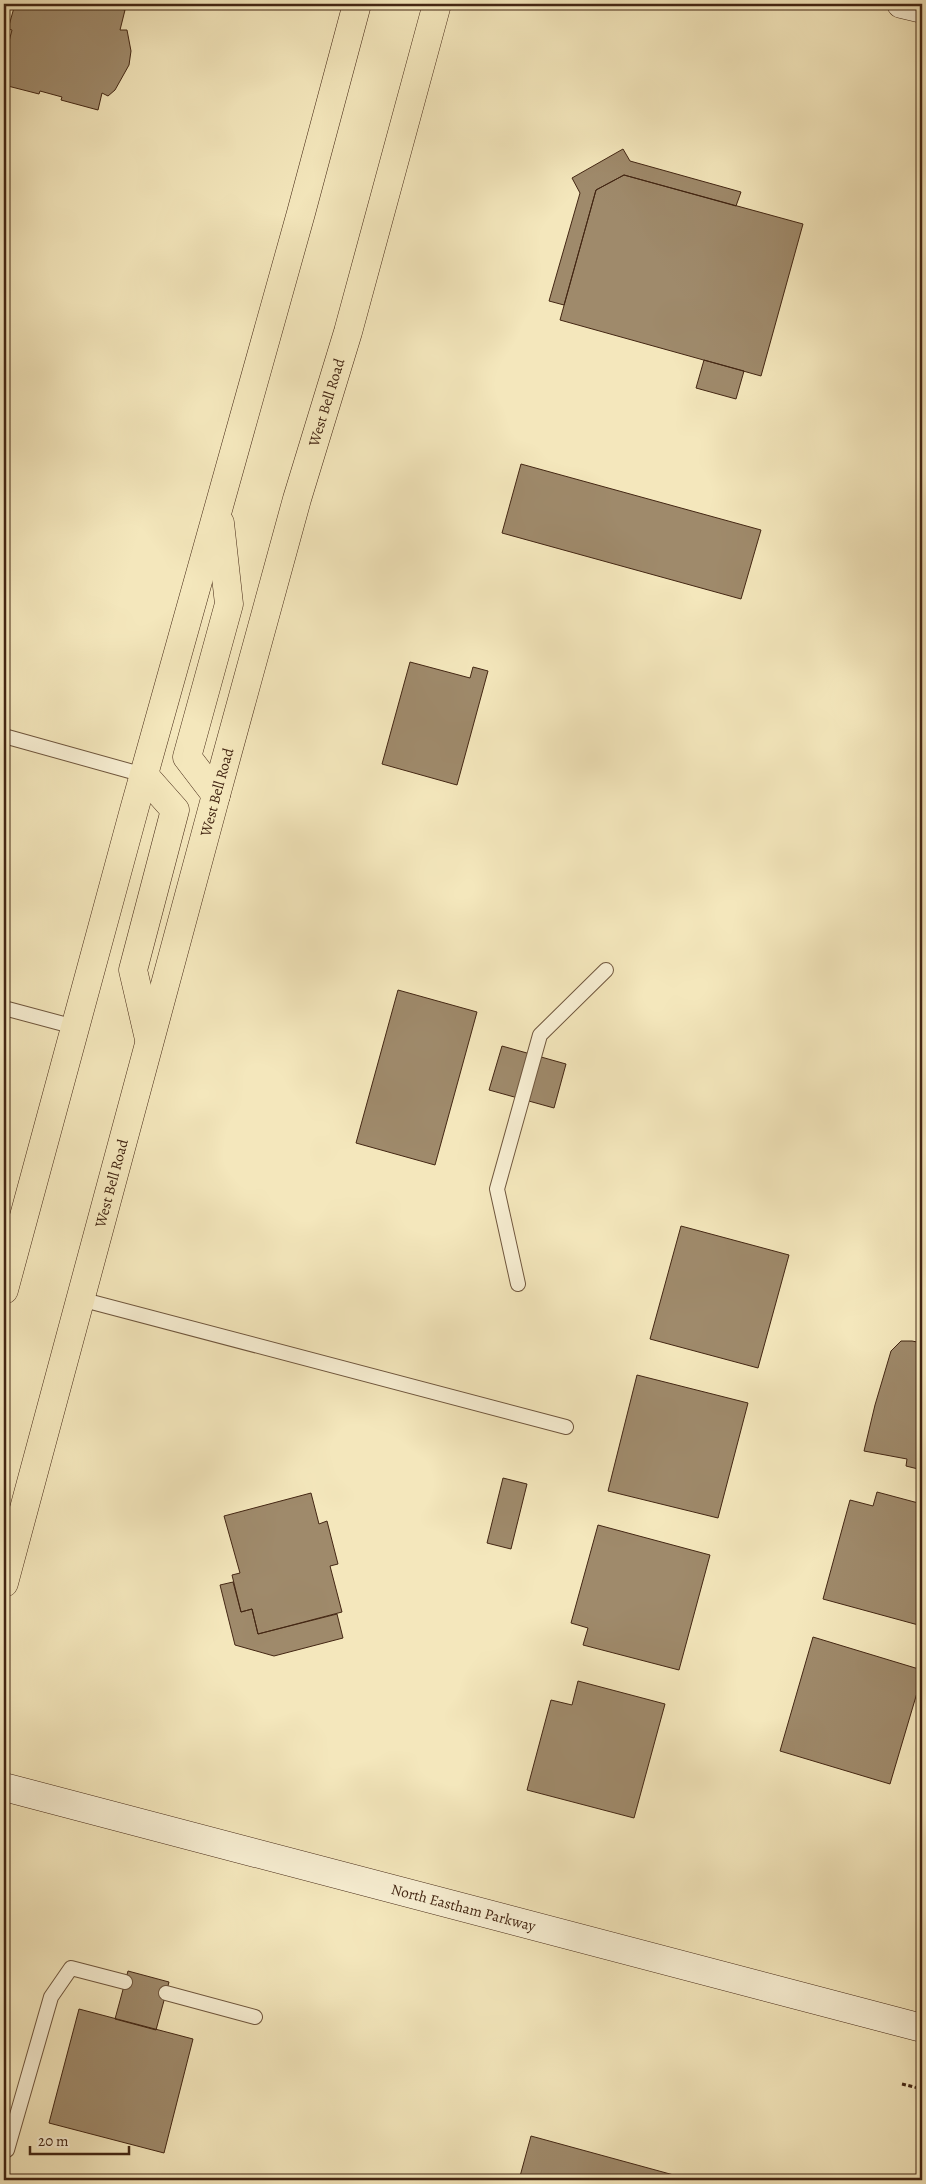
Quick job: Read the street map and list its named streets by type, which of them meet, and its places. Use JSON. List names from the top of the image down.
{
  "streets": {
    "main road": ["West Bell Road"],
    "street": ["North Eastham Parkway"]
  },
  "scale_bar": "20 m"
}
